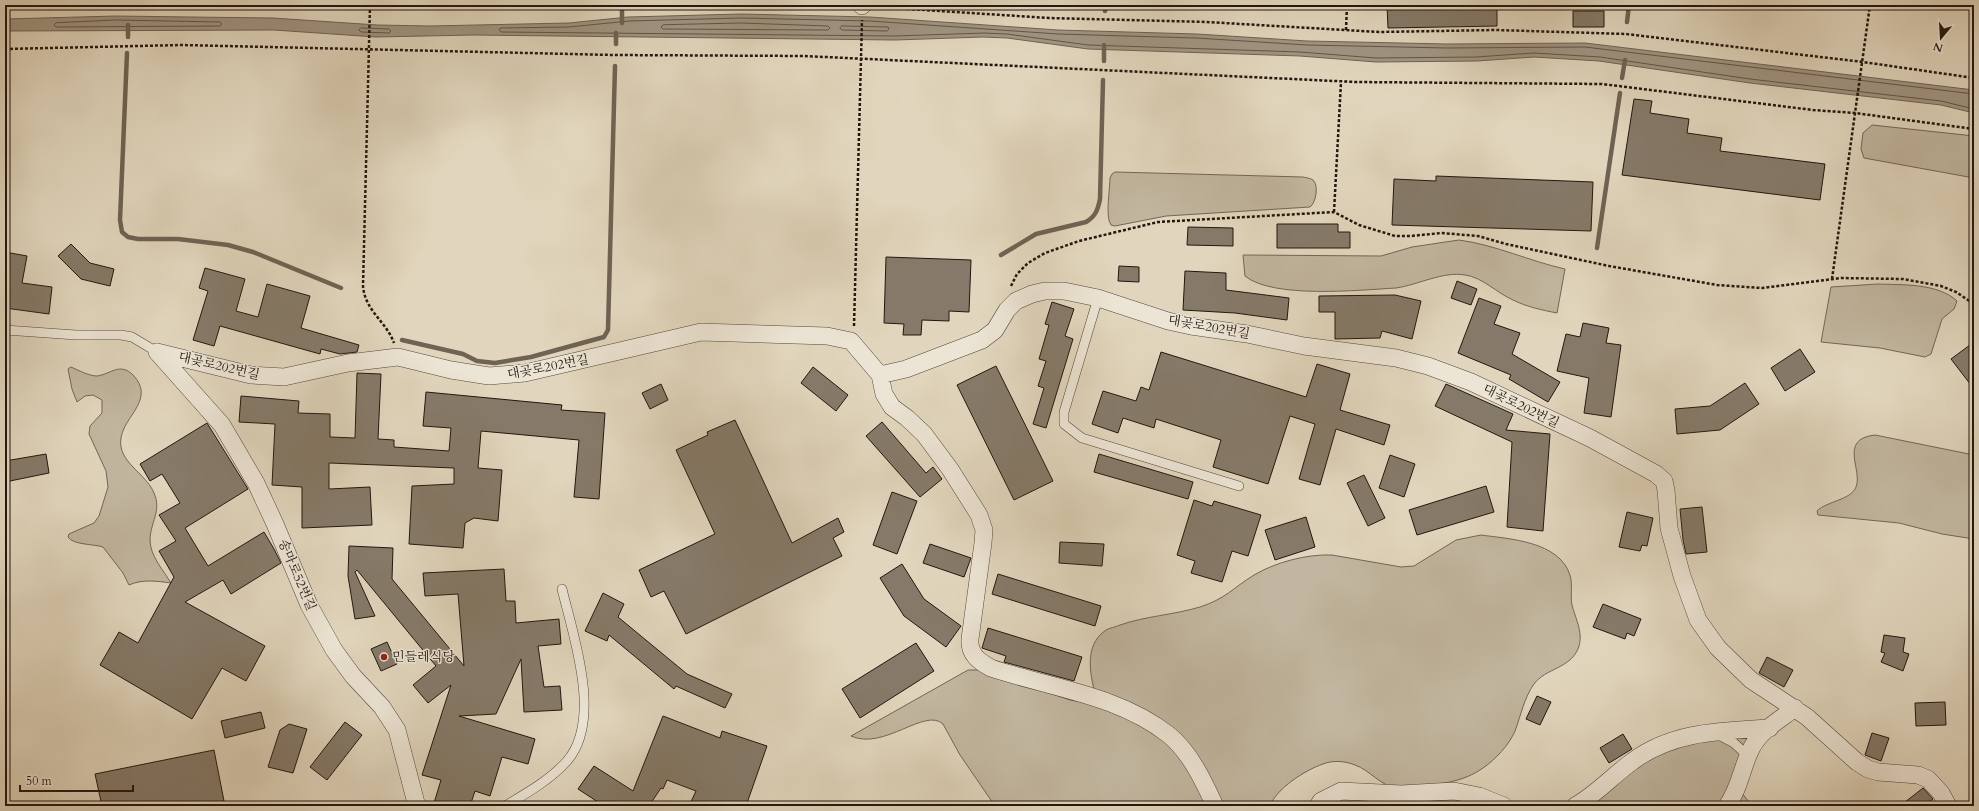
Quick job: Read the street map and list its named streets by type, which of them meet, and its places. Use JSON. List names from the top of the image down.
{
  "streets": {
    "street": ["대곶로202번길", "송마로52번길"]
  },
  "crossings": [
    ["대곶로202번길", "송마로52번길"]
  ],
  "places": ["민들레식당"],
  "scale_bar": "50 m",
  "north": "bottom"
}
